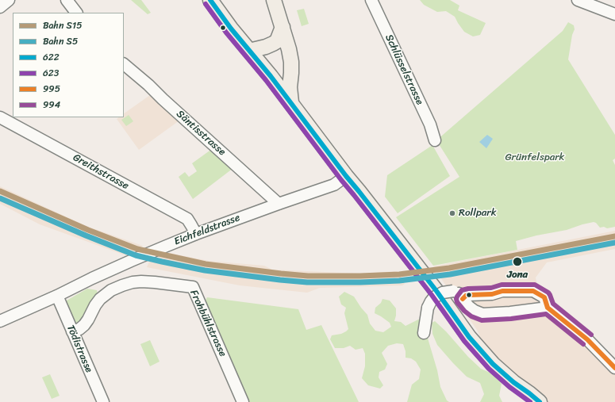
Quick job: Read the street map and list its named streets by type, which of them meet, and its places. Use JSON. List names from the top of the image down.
{
  "streets": {
    "street": [
      "Schlüsselstrasse",
      "Säntisstrasse",
      "Greithstrasse",
      "Eichfeldstrasse",
      "Frohbühlstrasse",
      "Tödistrasse"
    ]
  },
  "crossings": [
    ["Säntisstrasse", "Eichfeldstrasse"],
    ["Greithstrasse", "Eichfeldstrasse"],
    ["Eichfeldstrasse", "Tödistrasse"],
    ["Frohbühlstrasse", "Tödistrasse"]
  ],
  "parks": ["Grünfelspark"],
  "places": ["Rollpark", "Jona"],
  "lines": [
    "transit line 622",
    "transit line 623",
    "rail line S15",
    "rail line S5",
    "transit line 994",
    "transit line 995"
  ],
  "legend": [
    "Bahn S15",
    "Bahn S5",
    "622",
    "623",
    "995",
    "994"
  ]
}
